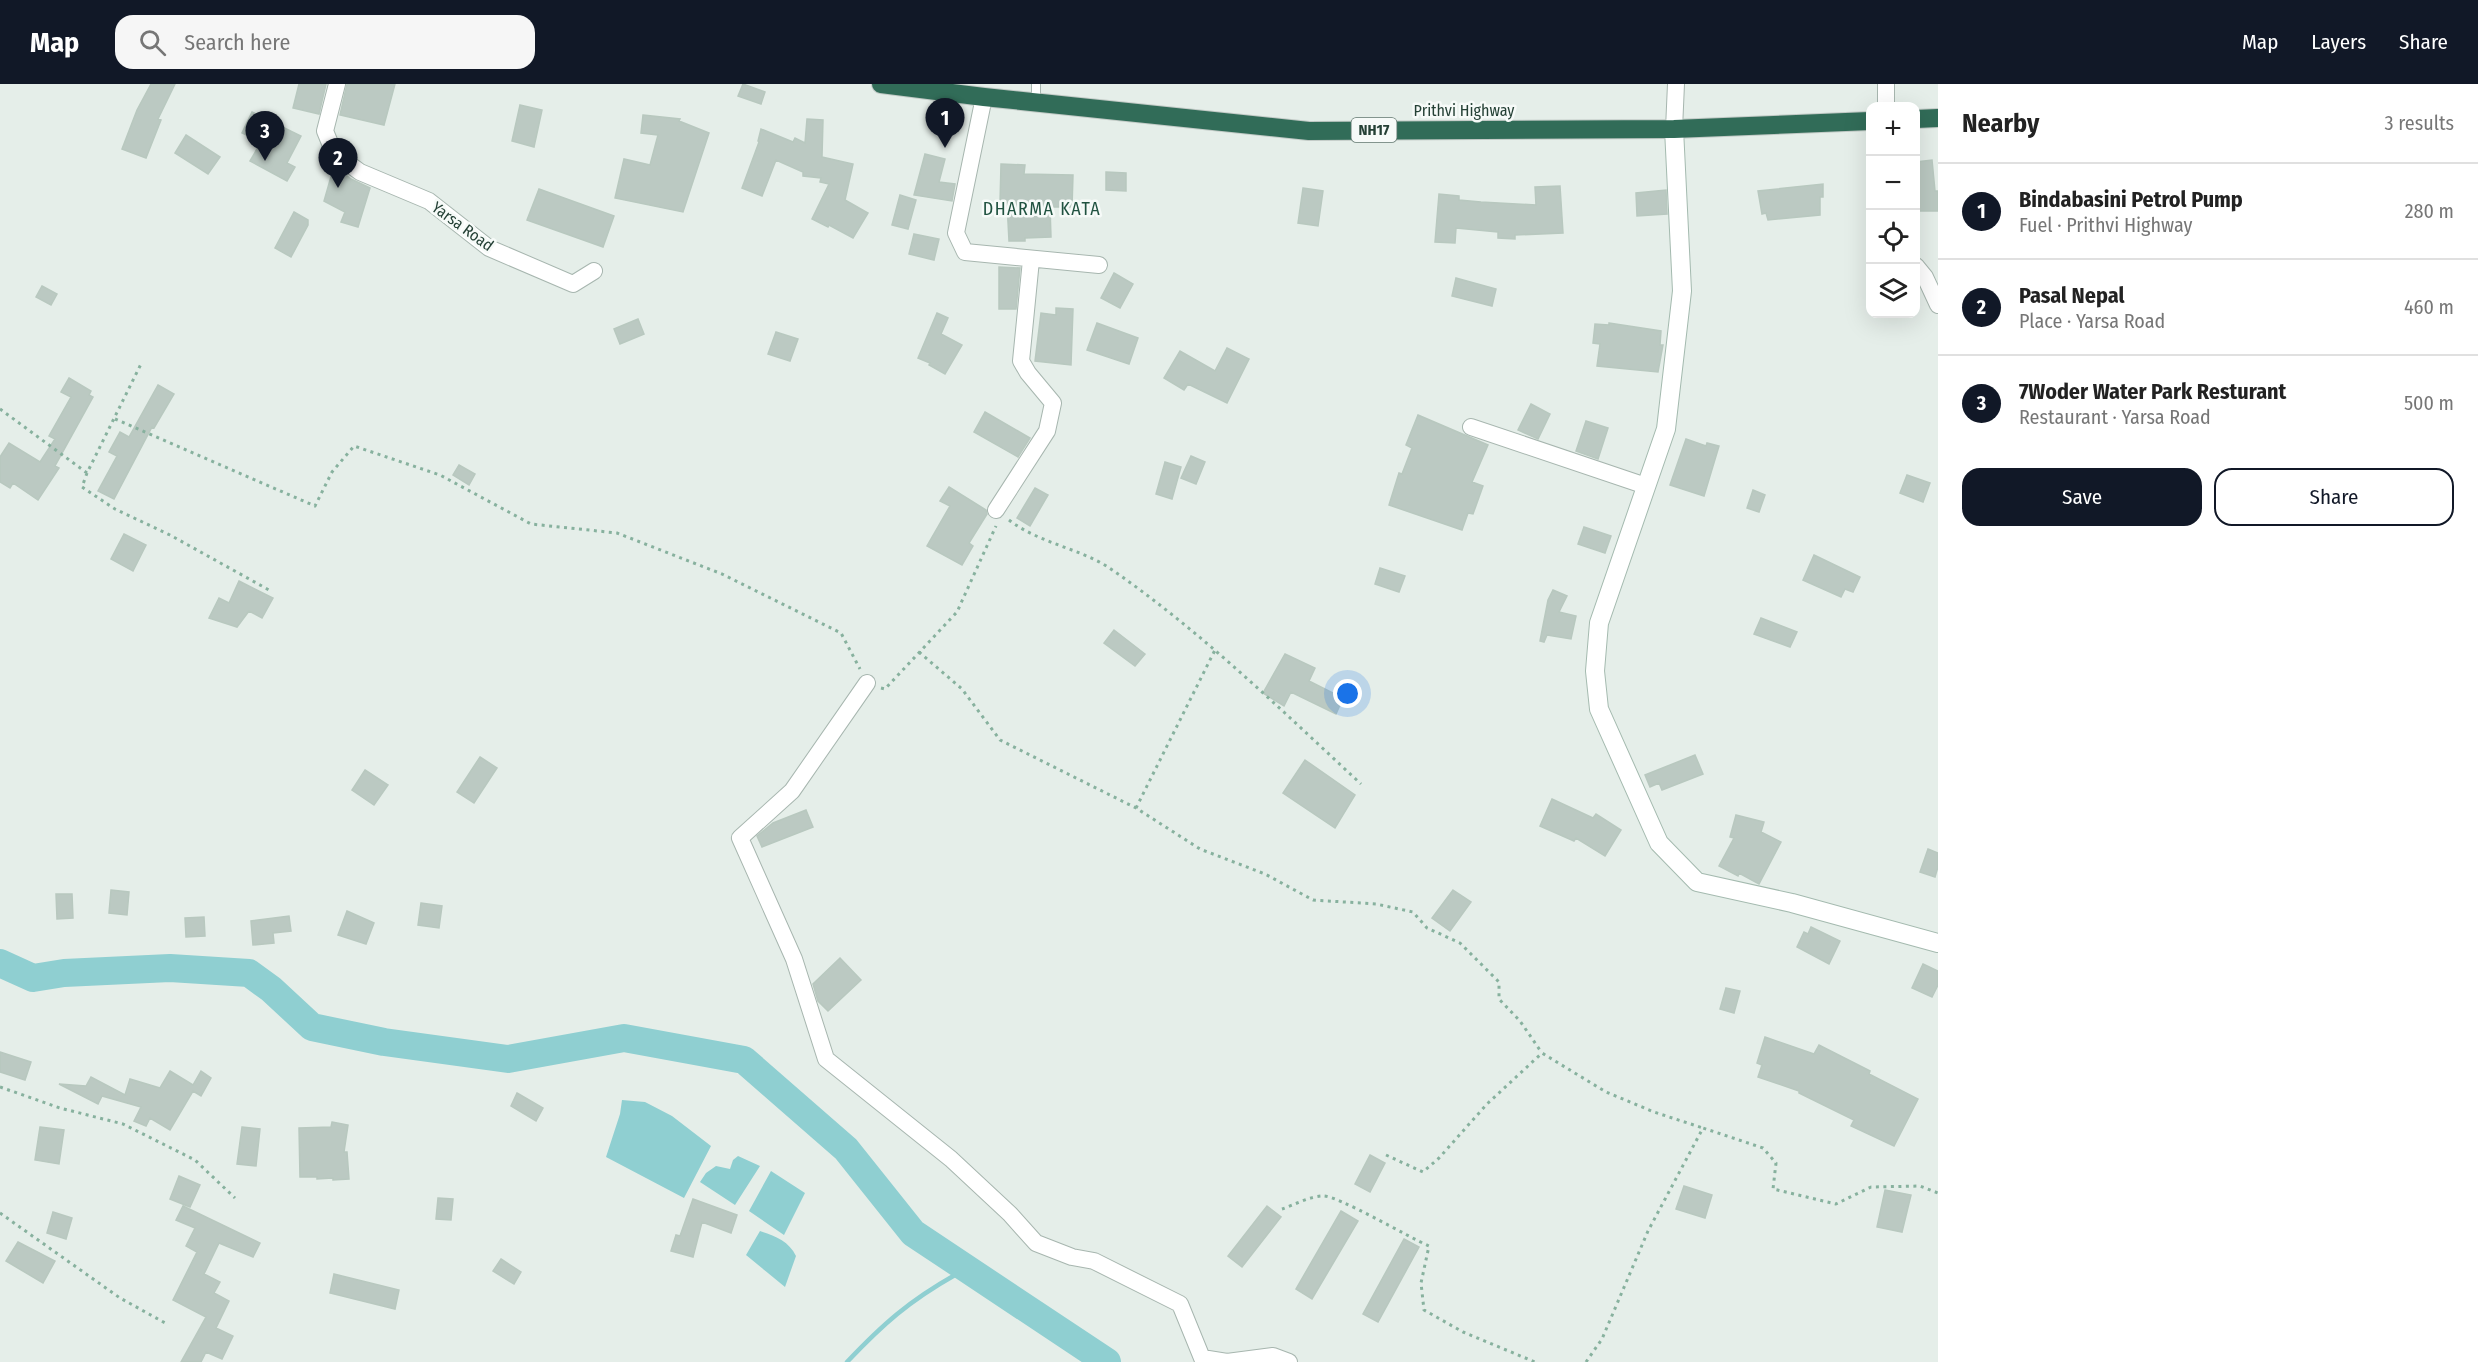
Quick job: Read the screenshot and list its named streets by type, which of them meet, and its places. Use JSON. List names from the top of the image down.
{
  "streets": {
    "highway": ["Prithvi Highway", "NH17"],
    "street": ["Yarsa Road"]
  },
  "districts": ["DHARMA KATA"],
  "page": {
    "header": "Map",
    "search": "Search here",
    "nav": ["Map", "Layers", "Share"],
    "heading": ["Nearby", "3 results"],
    "pins": ["1", "3", "2"],
    "map_buttons": ["+", "−"],
    "list": [
      {
        "mark": "1",
        "name": "Bindabasini Petrol Pump",
        "note": "Fuel · Prithvi Highway",
        "value": "280 m"
      },
      {
        "mark": "2",
        "name": "Pasal Nepal",
        "note": "Place · Yarsa Road",
        "value": "460 m"
      },
      {
        "mark": "3",
        "name": "7Woder Water Park Resturant",
        "note": "Restaurant · Yarsa Road",
        "value": "500 m"
      }
    ],
    "buttons": ["Save", "Share"]
  }
}
